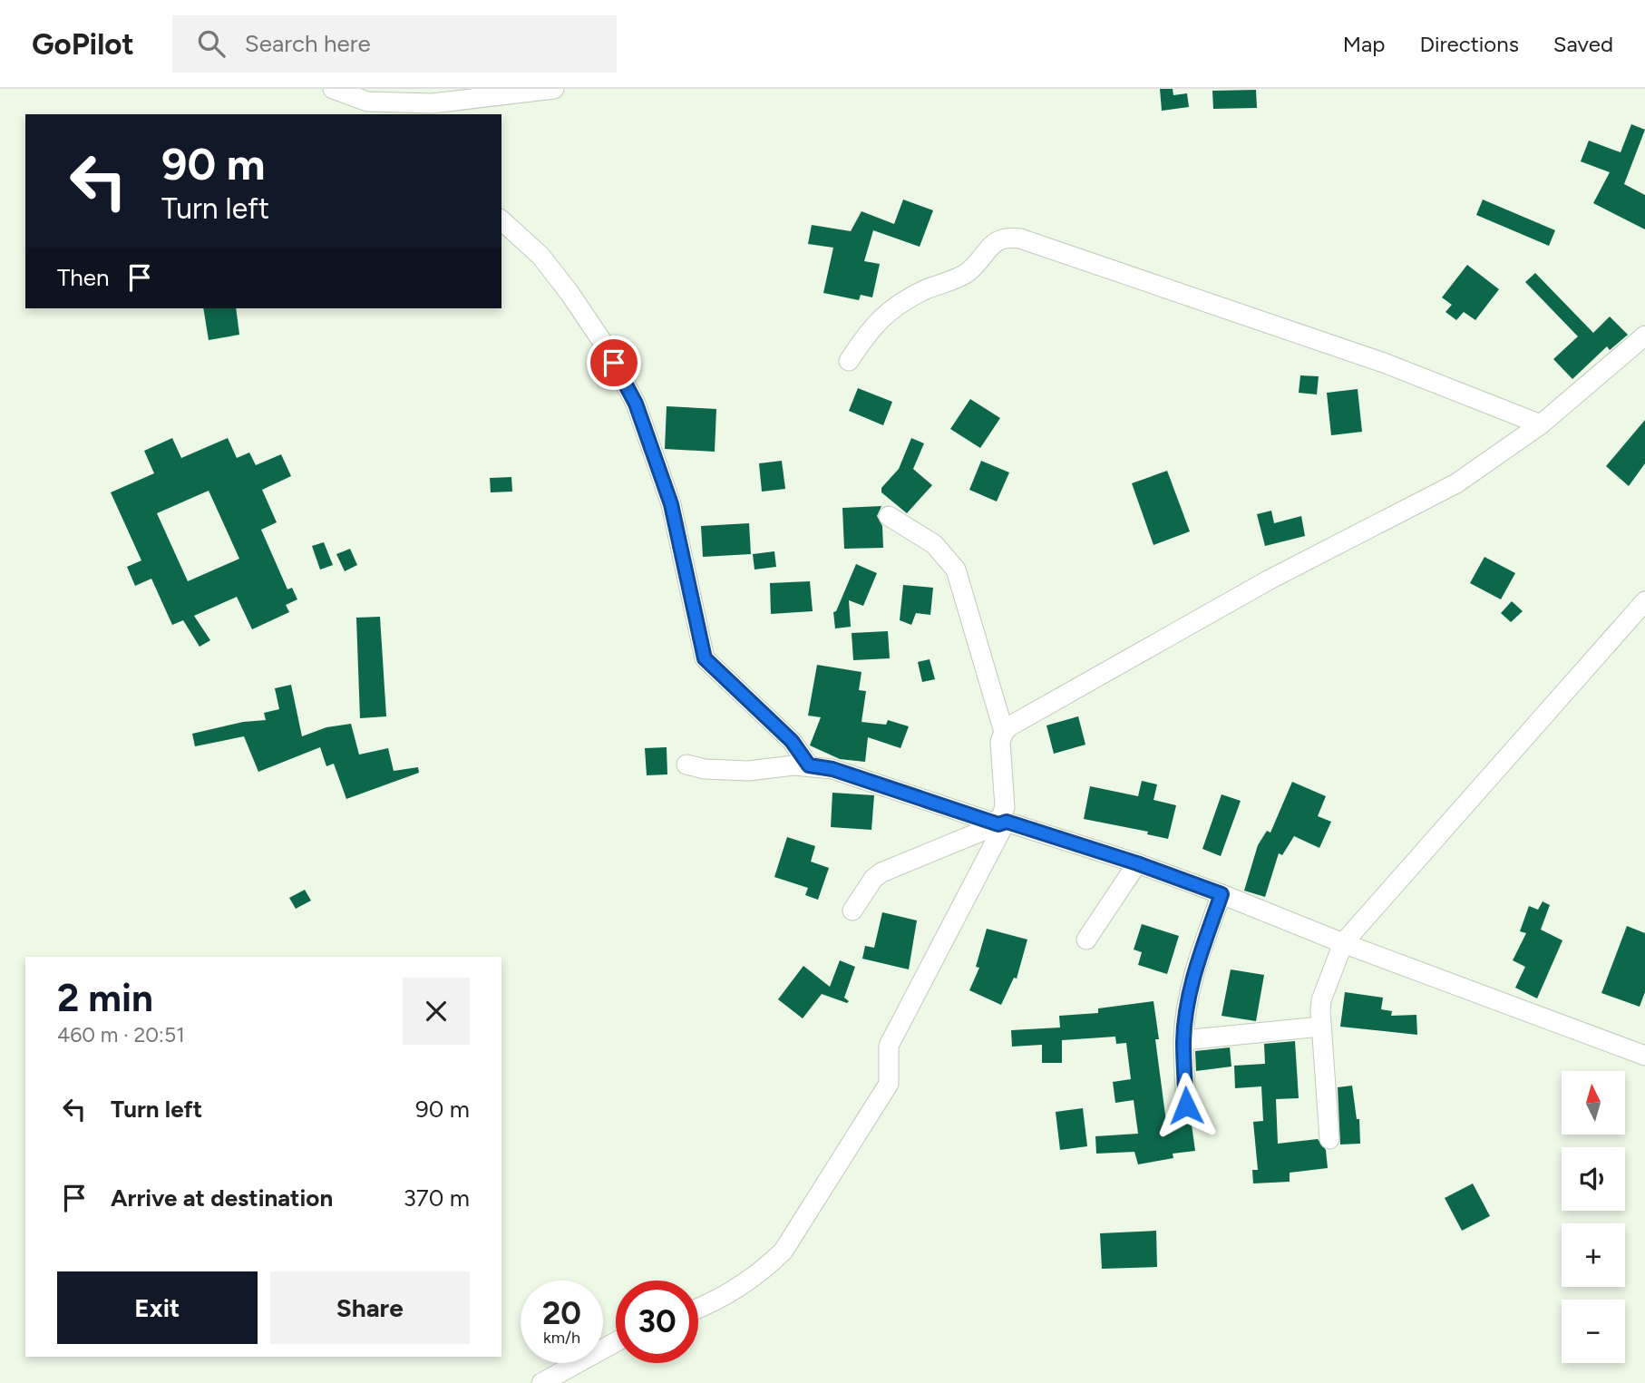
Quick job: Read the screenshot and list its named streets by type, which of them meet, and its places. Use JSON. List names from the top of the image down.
{
  "north": "top",
  "page": {
    "header": "GoPilot",
    "search": "Search here",
    "nav": ["Map", "Directions", "Saved"],
    "turn": ["90 m", "Turn left"],
    "then": "Then",
    "heading": ["2 min", "460 m · 20:51"],
    "list": [
      {
        "name": "Turn left",
        "value": "90 m"
      },
      {
        "name": "Arrive at destination",
        "value": "370 m"
      }
    ],
    "map_buttons": ["+", "−"],
    "buttons": ["Exit", "Share"],
    "speed": "20 km/h",
    "limit": "30"
  }
}
